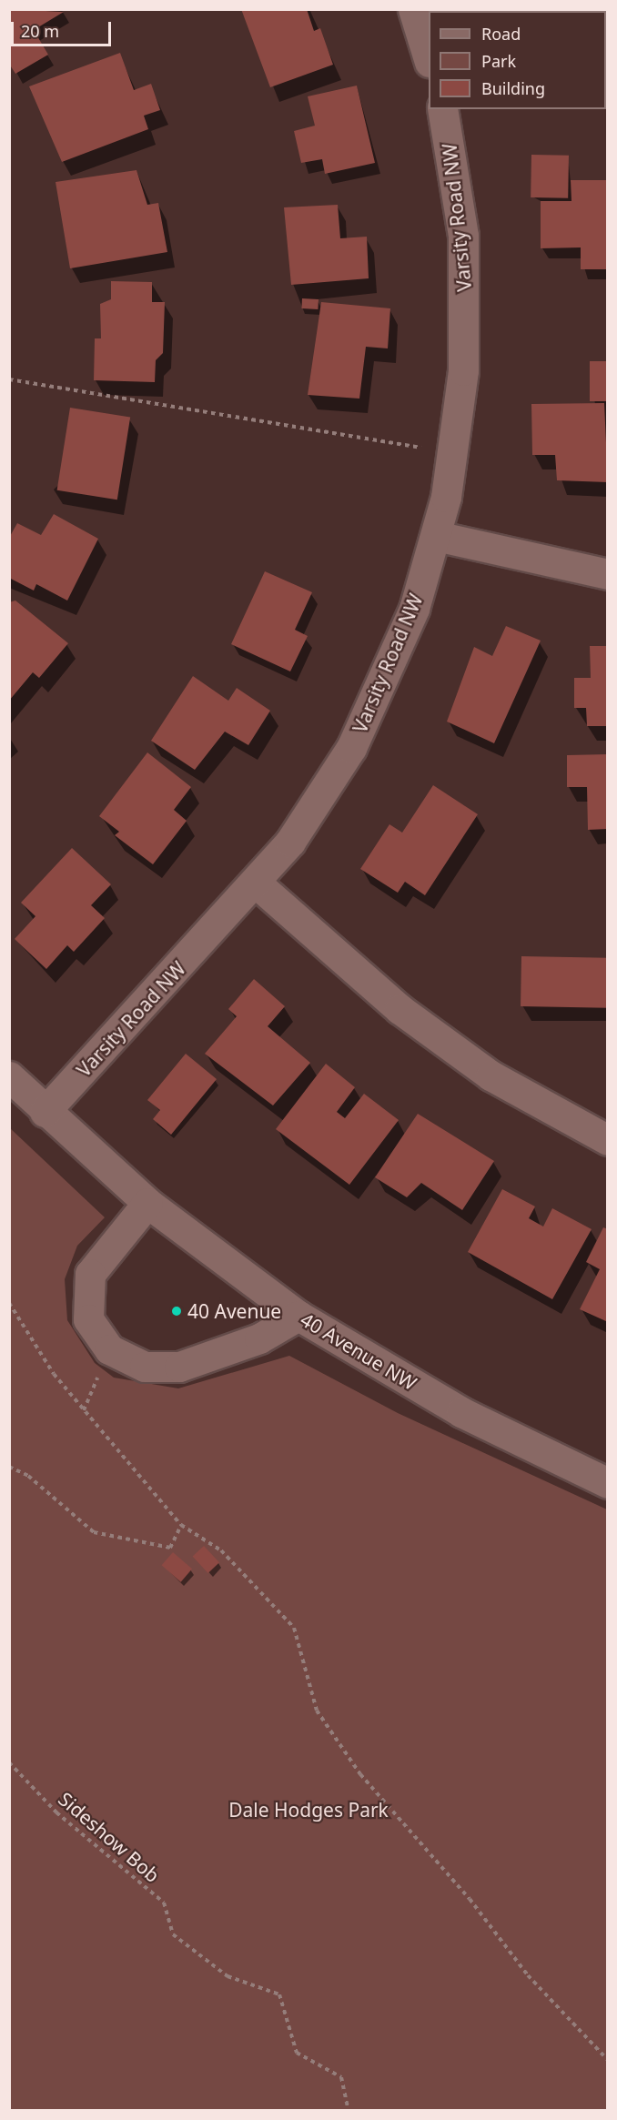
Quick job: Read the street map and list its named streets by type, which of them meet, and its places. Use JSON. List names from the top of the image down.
{
  "streets": {
    "street": ["Varsity Road NW", "40 Avenue NW"],
    "path": ["Sideshow Bob"]
  },
  "crossings": [
    ["Varsity Road NW", "40 Avenue NW"]
  ],
  "parks": ["Dale Hodges Park"],
  "places": ["40 Avenue"],
  "legend": ["Road", "Park", "Building"],
  "scale_bar": "20 m"
}
